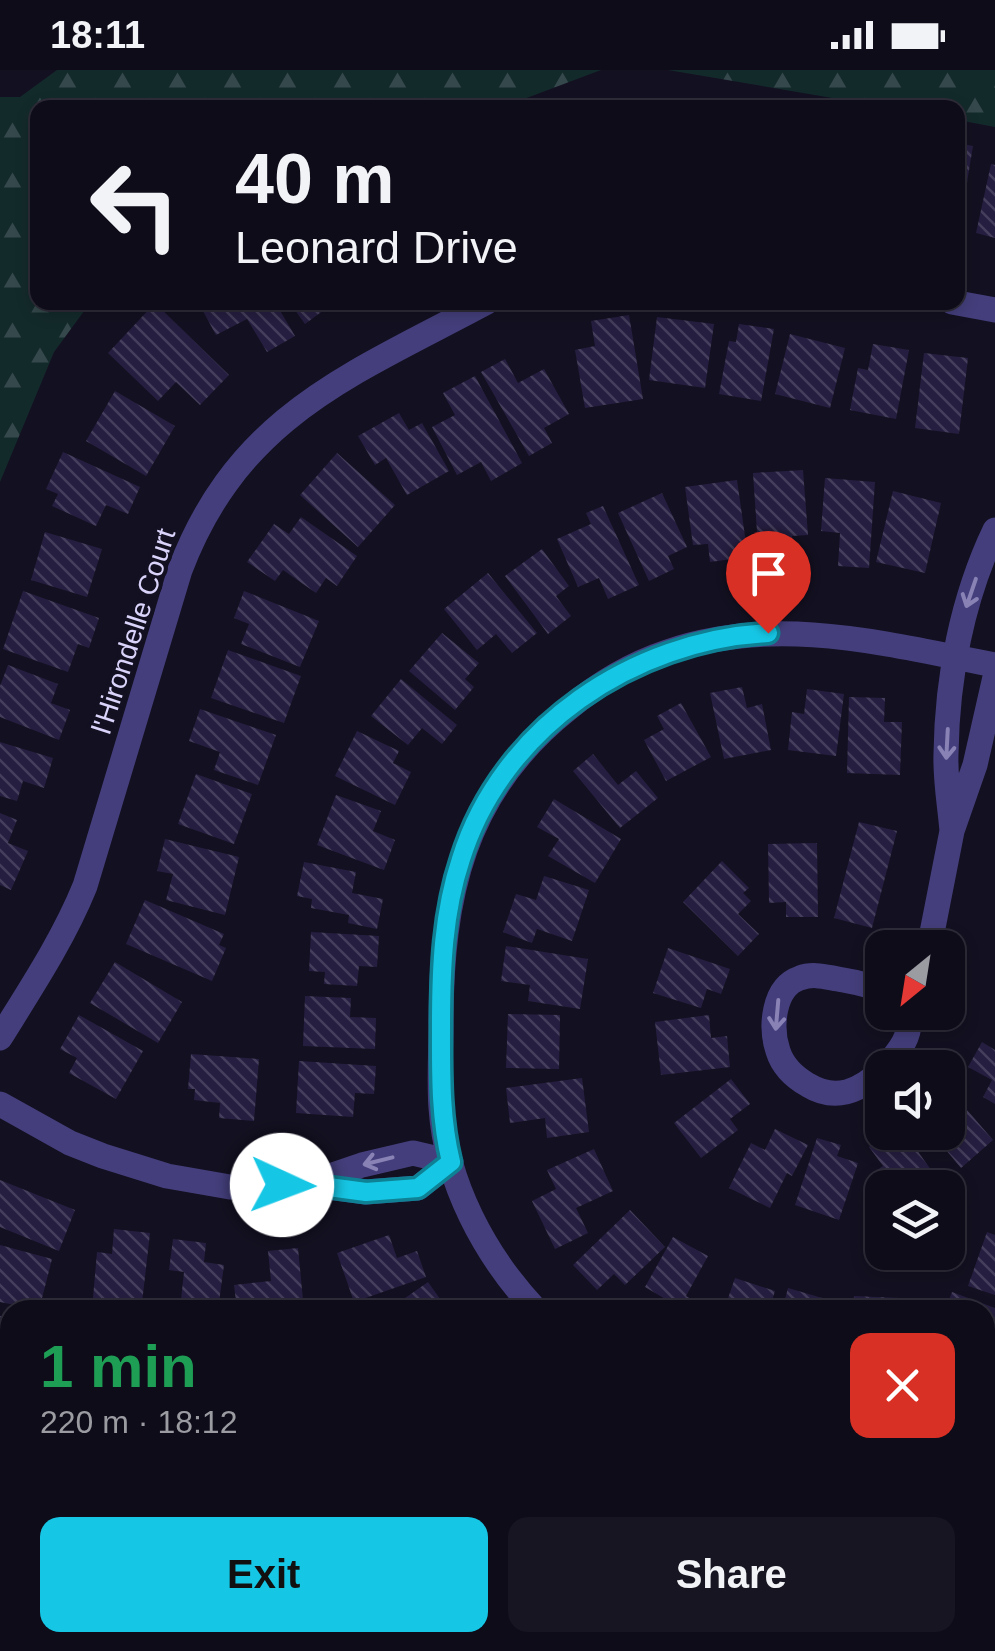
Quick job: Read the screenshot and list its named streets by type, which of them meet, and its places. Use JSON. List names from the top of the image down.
{
  "streets": {
    "street": ["l'Hirondelle Court"]
  },
  "north": "bottom left",
  "page": {
    "status": "18:11",
    "turn": ["40 m", "Leonard Drive"],
    "heading": ["1 min", "220 m · 18:12"],
    "buttons": ["Exit", "Share"]
  }
}
